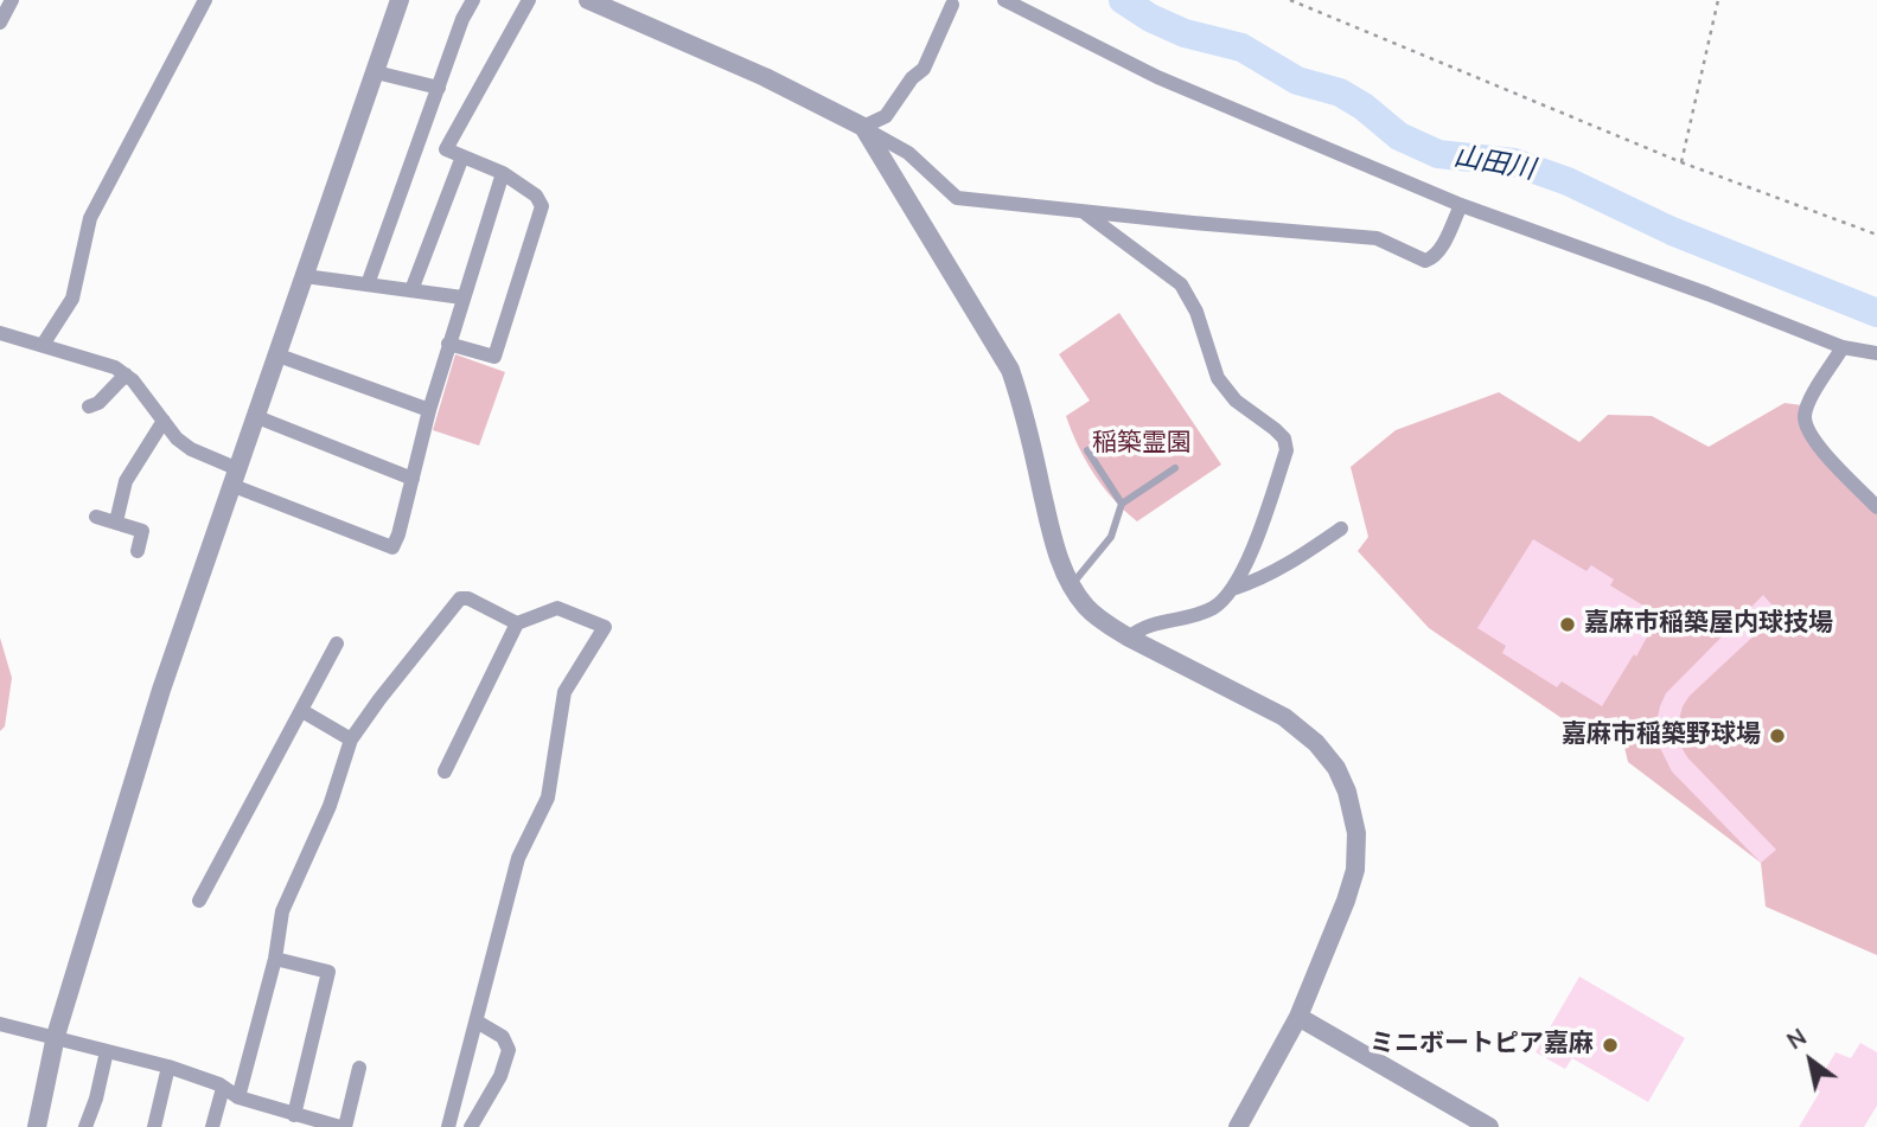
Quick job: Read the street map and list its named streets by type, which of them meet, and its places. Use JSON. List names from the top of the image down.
{
  "water": ["山田川"],
  "parks": ["稲築霊園"],
  "places": ["嘉麻市稲築屋内球技場", "嘉麻市稲築野球場", "ミニボートピア嘉麻"],
  "north": "top left"
}
